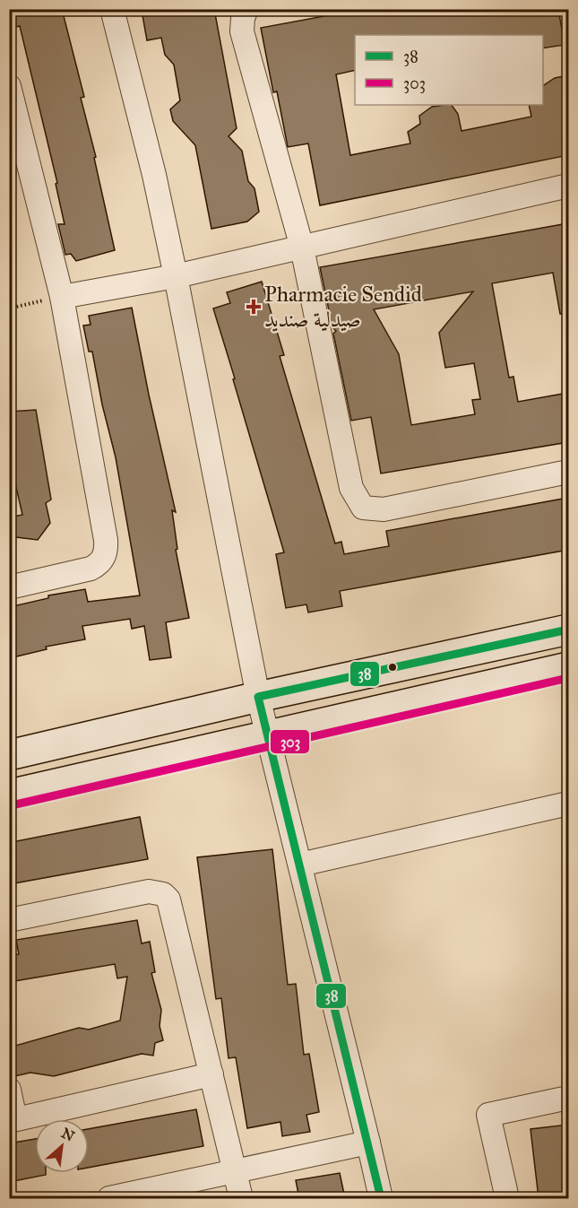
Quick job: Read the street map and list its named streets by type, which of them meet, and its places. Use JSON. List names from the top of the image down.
{
  "places": {
    "health": ["Pharmacie Sendid صيدلية صنديد"]
  },
  "lines": ["transit line 38", "transit line 303"],
  "legend": ["38", "303"],
  "north": "top right"
}
